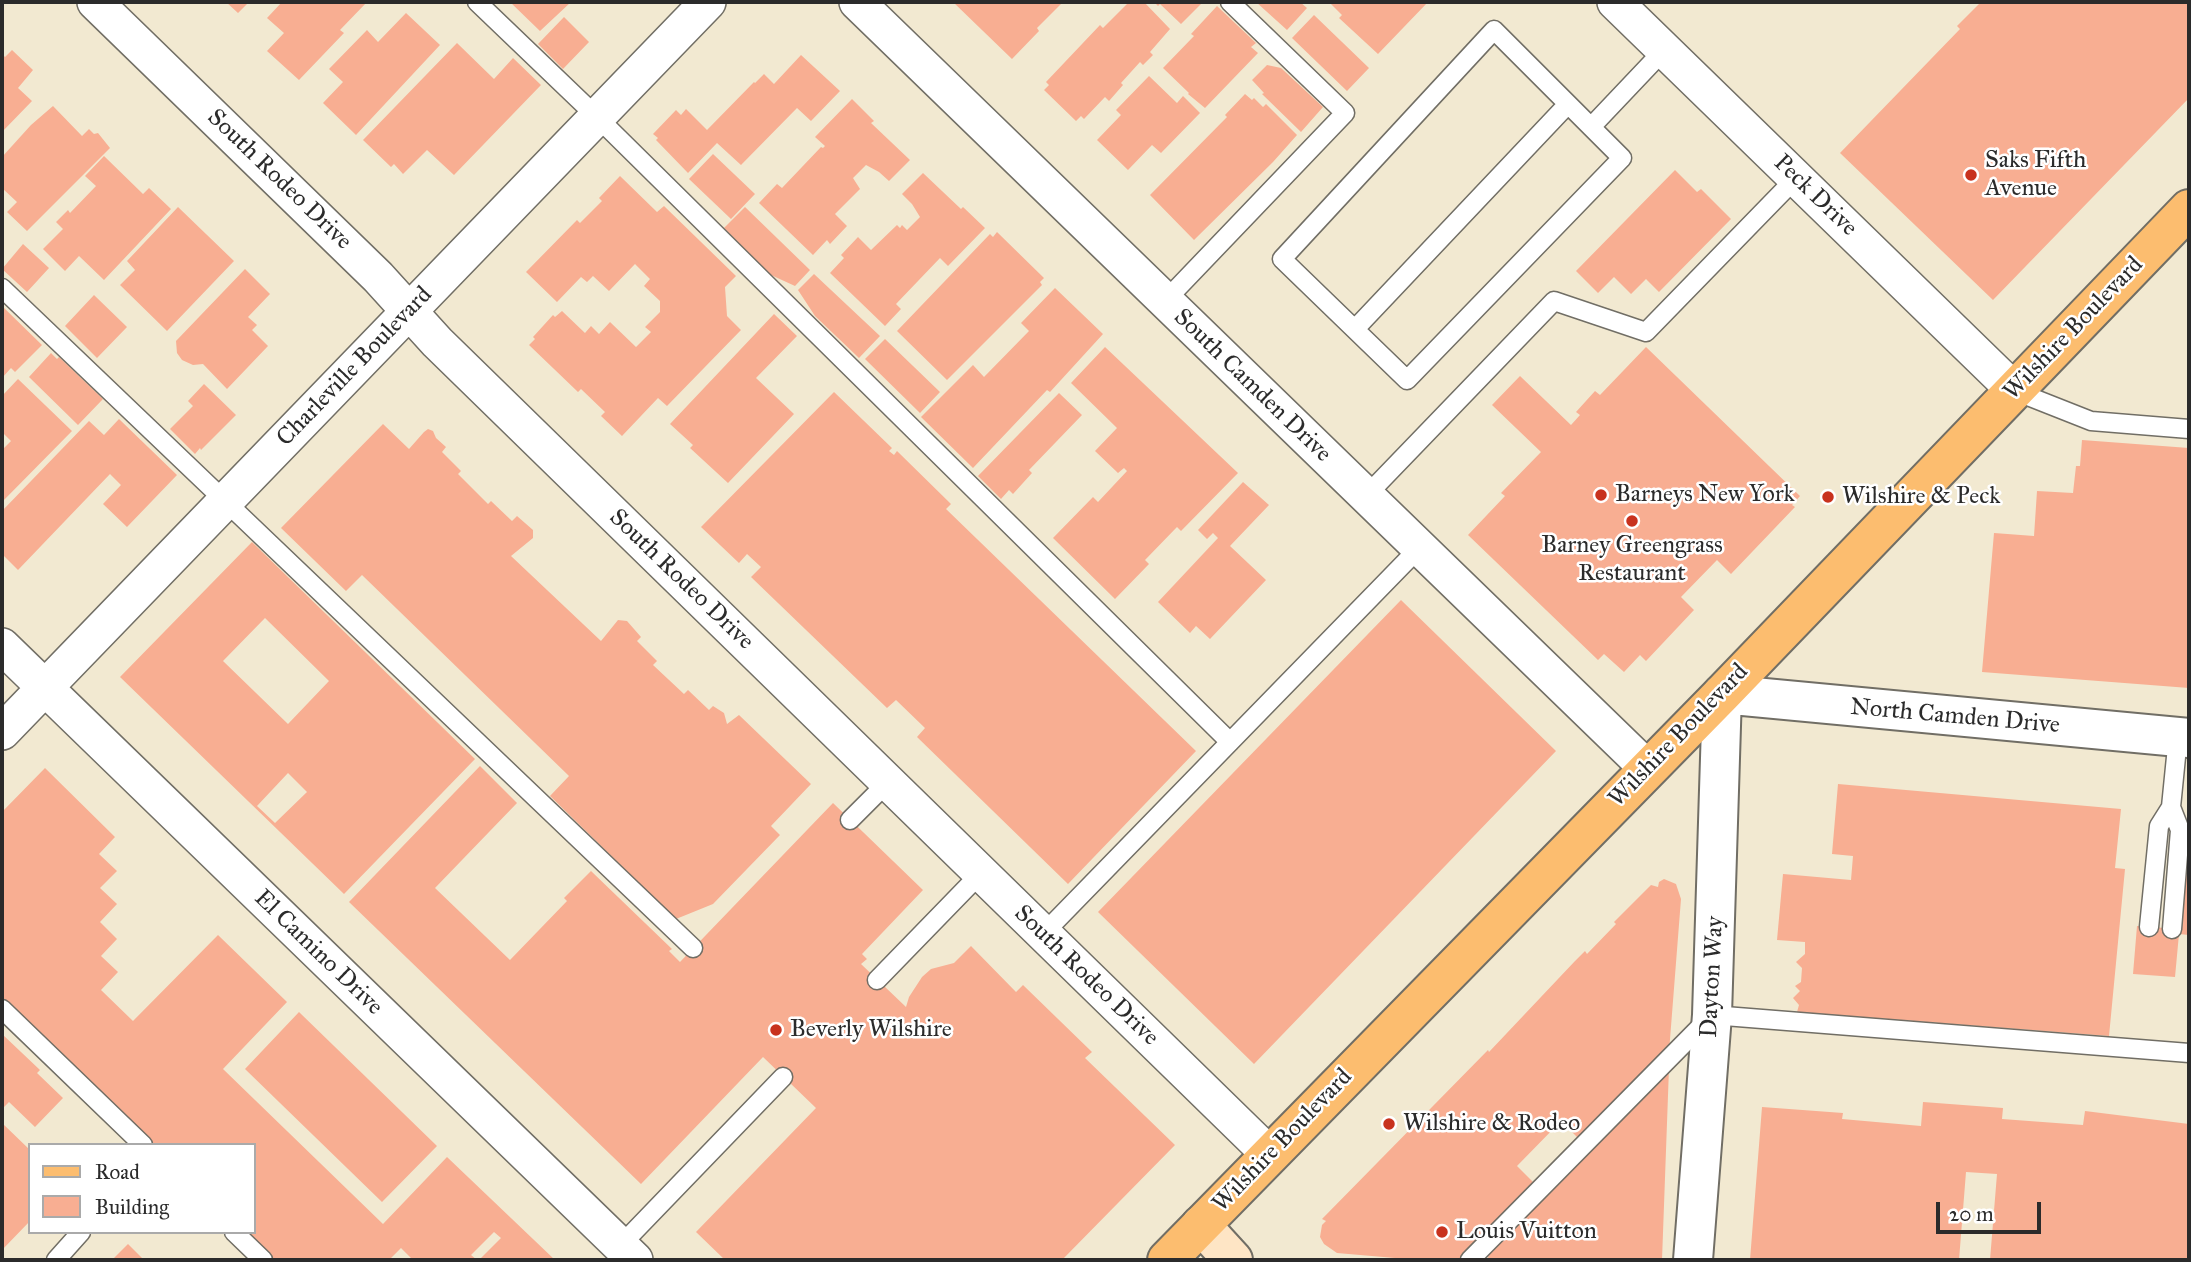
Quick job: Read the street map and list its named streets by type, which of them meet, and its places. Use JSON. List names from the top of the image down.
{
  "streets": {
    "main road": ["Wilshire Boulevard"],
    "street": [
      "South Rodeo Drive",
      "Peck Drive",
      "Charleville Boulevard",
      "South Camden Drive",
      "North Camden Drive",
      "El Camino Drive",
      "Dayton Way"
    ]
  },
  "crossings": [
    ["South Rodeo Drive", "Wilshire Boulevard"],
    ["South Rodeo Drive", "Charleville Boulevard"],
    ["Peck Drive", "Wilshire Boulevard"],
    ["Wilshire Boulevard", "South Camden Drive"],
    ["Wilshire Boulevard", "North Camden Drive"],
    ["Wilshire Boulevard", "Dayton Way"],
    ["Charleville Boulevard", "El Camino Drive"],
    ["North Camden Drive", "Dayton Way"]
  ],
  "places": [
    "Saks Fifth Avenue",
    "Barneys New York",
    "Wilshire & Peck",
    "Barney Greengrass Restaurant",
    "Beverly Wilshire",
    "Wilshire & Rodeo",
    "Louis Vuitton"
  ],
  "legend": ["Road", "Building"],
  "scale_bar": "20 m"
}
